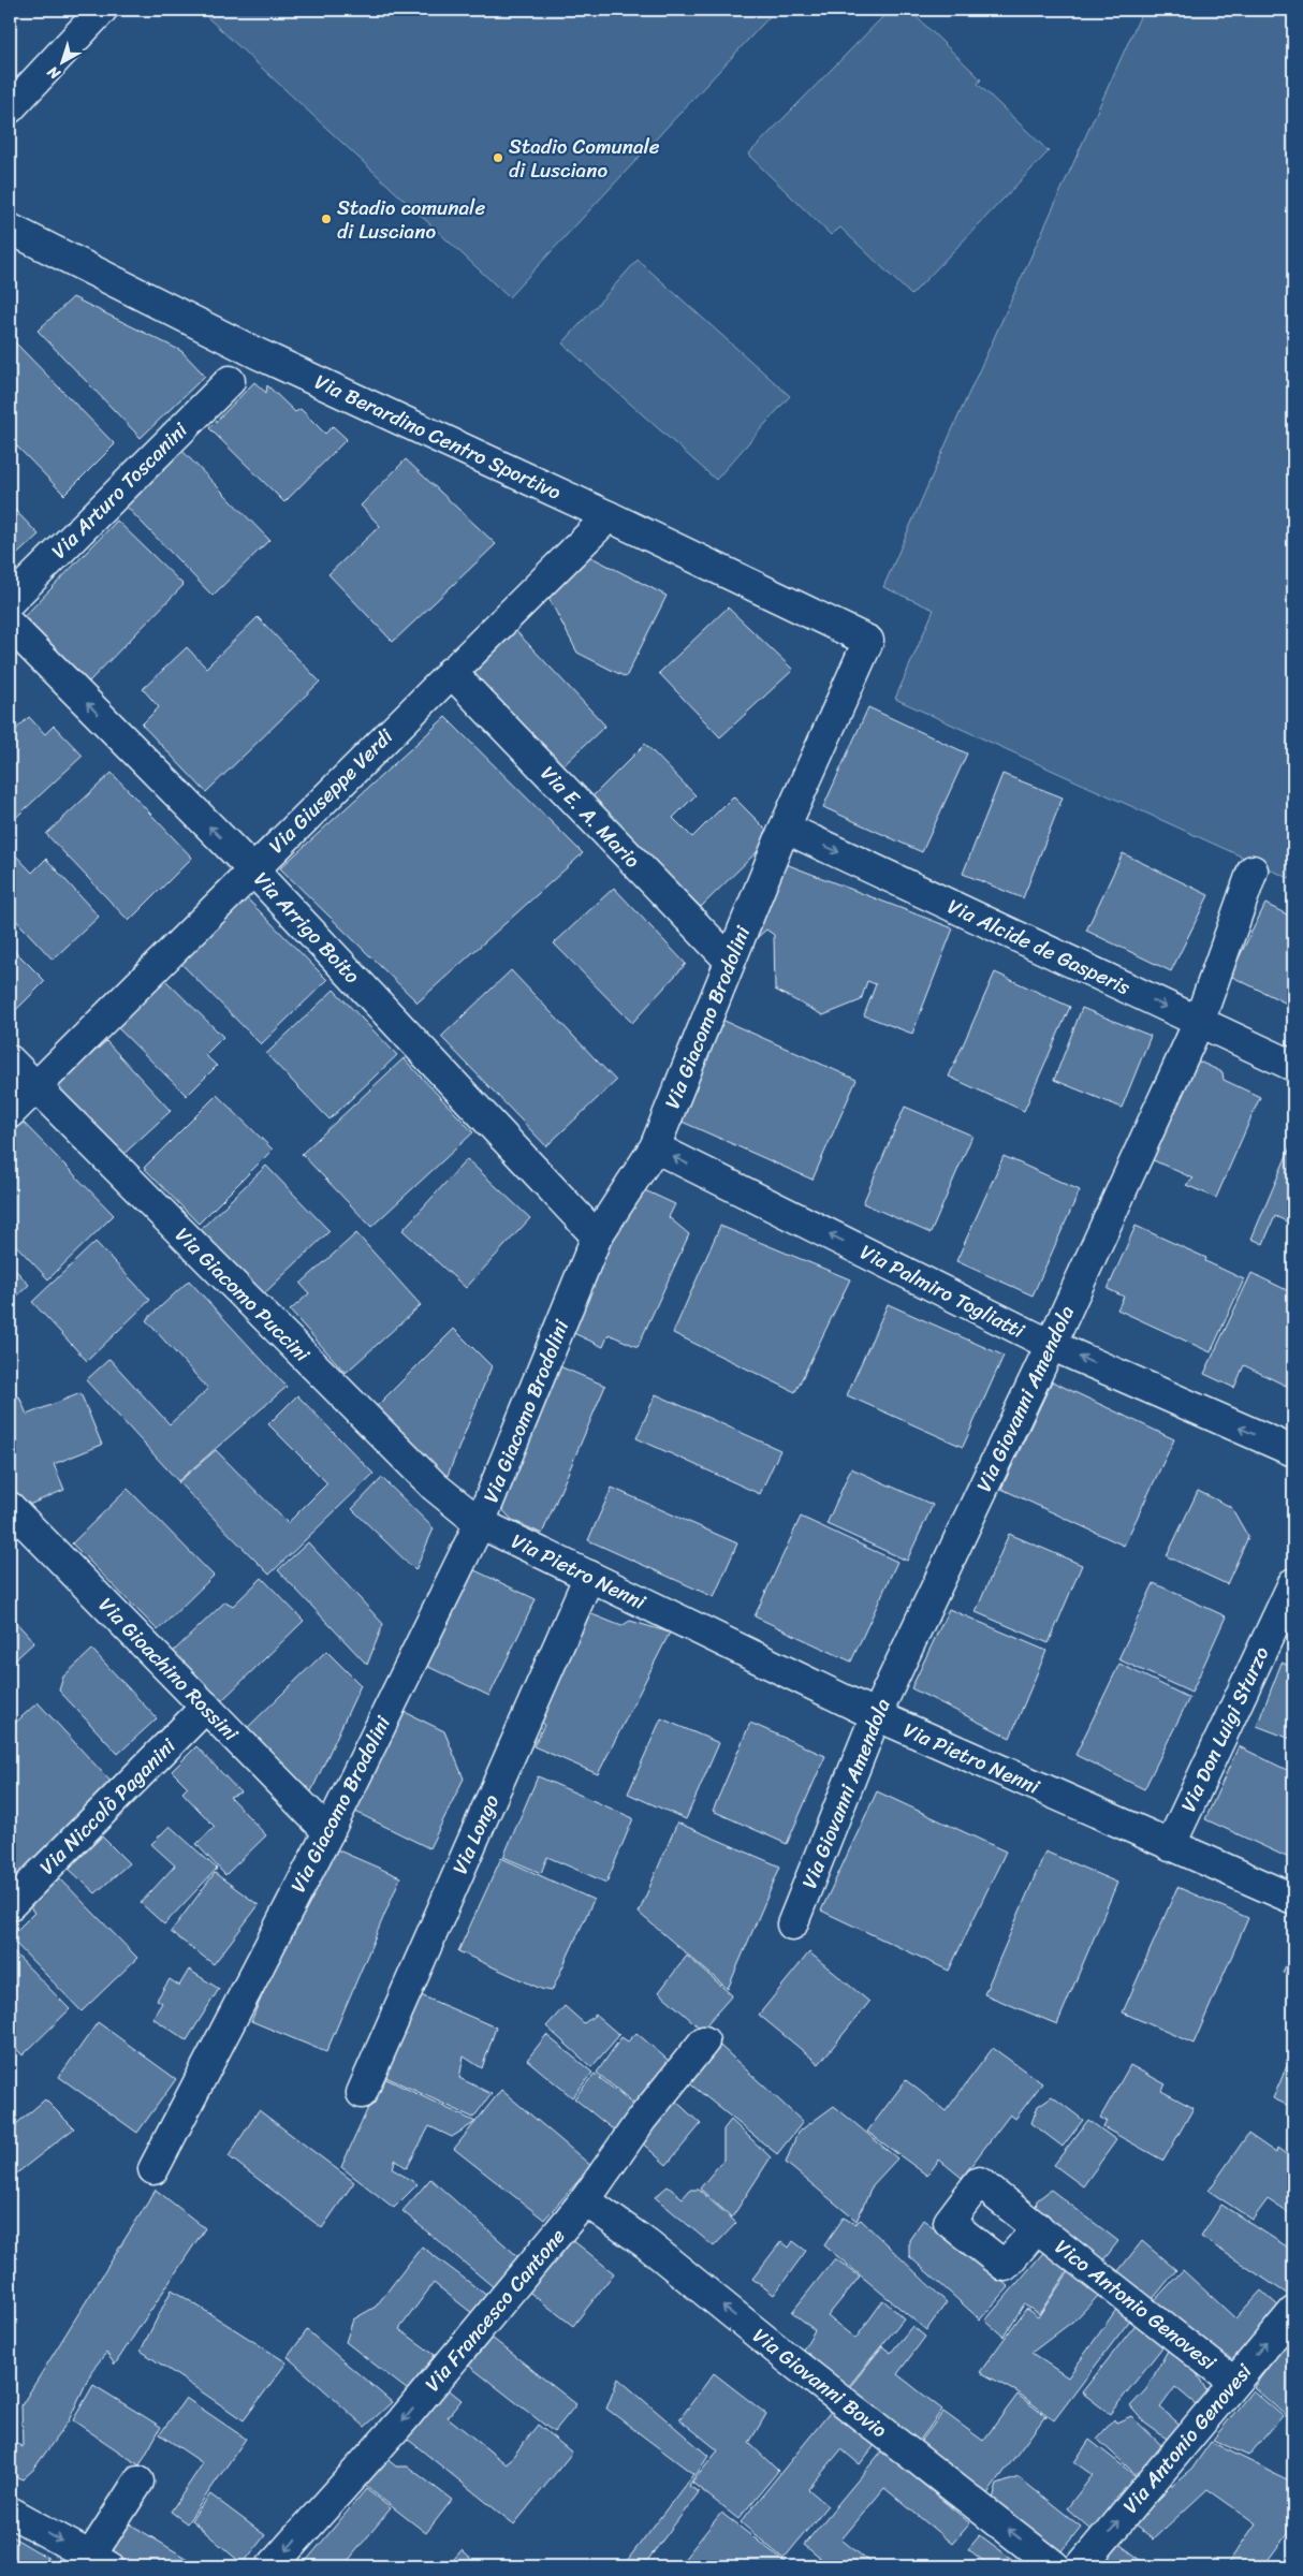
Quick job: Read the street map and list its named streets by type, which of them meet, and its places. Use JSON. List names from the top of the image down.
{
  "streets": {
    "street": [
      "Via Berardino Centro Sportivo",
      "Via Arturo Toscanini",
      "Via Giuseppe Verdi",
      "Via E. A. Mario",
      "Via Arrigo Boito",
      "Via Alcide de Gasperis",
      "Via Giacomo Brodolini",
      "Via Palmiro Togliatti",
      "Via Giacomo Puccini",
      "Via Giovanni Amendola",
      "Via Pietro Nenni",
      "Via Gioachino Rossini",
      "Via Don Luigi Sturzo",
      "Via Niccolò Paganini",
      "Via Longo",
      "Vico Antonio Genovesi",
      "Via Francesco Cantone",
      "Via Giovanni Bovio",
      "Via Antonio Genovesi"
    ]
  },
  "crossings": [
    ["Via Berardino Centro Sportivo", "Via Giuseppe Verdi"],
    ["Via Berardino Centro Sportivo", "Via Giacomo Brodolini"],
    ["Via Giuseppe Verdi", "Via E. A. Mario"],
    ["Via Giuseppe Verdi", "Via Arrigo Boito"],
    ["Via Giuseppe Verdi", "Via Giacomo Puccini"],
    ["Via E. A. Mario", "Via Giacomo Brodolini"],
    ["Via Arrigo Boito", "Via Giacomo Brodolini"],
    ["Via Alcide de Gasperis", "Via Giacomo Brodolini"],
    ["Via Alcide de Gasperis", "Via Giovanni Amendola"],
    ["Via Giacomo Brodolini", "Via Palmiro Togliatti"],
    ["Via Giacomo Brodolini", "Via Giacomo Puccini"],
    ["Via Giacomo Brodolini", "Via Pietro Nenni"],
    ["Via Giacomo Brodolini", "Via Gioachino Rossini"],
    ["Via Palmiro Togliatti", "Via Giovanni Amendola"],
    ["Via Giacomo Puccini", "Via Pietro Nenni"],
    ["Via Giovanni Amendola", "Via Pietro Nenni"],
    ["Via Pietro Nenni", "Via Don Luigi Sturzo"],
    ["Via Pietro Nenni", "Via Longo"],
    ["Via Gioachino Rossini", "Via Niccolò Paganini"],
    ["Vico Antonio Genovesi", "Via Antonio Genovesi"],
    ["Via Francesco Cantone", "Via Giovanni Bovio"]
  ],
  "one_way": [
    "Via Arrigo Boito",
    "Via Alcide de Gasperis",
    "Via Palmiro Togliatti",
    "Via Francesco Cantone",
    "Via Giovanni Bovio",
    "Via Antonio Genovesi"
  ],
  "places": ["Stadio Comunale di Lusciano", "Stadio comunale di Lusciano"],
  "north": "bottom left"
}
